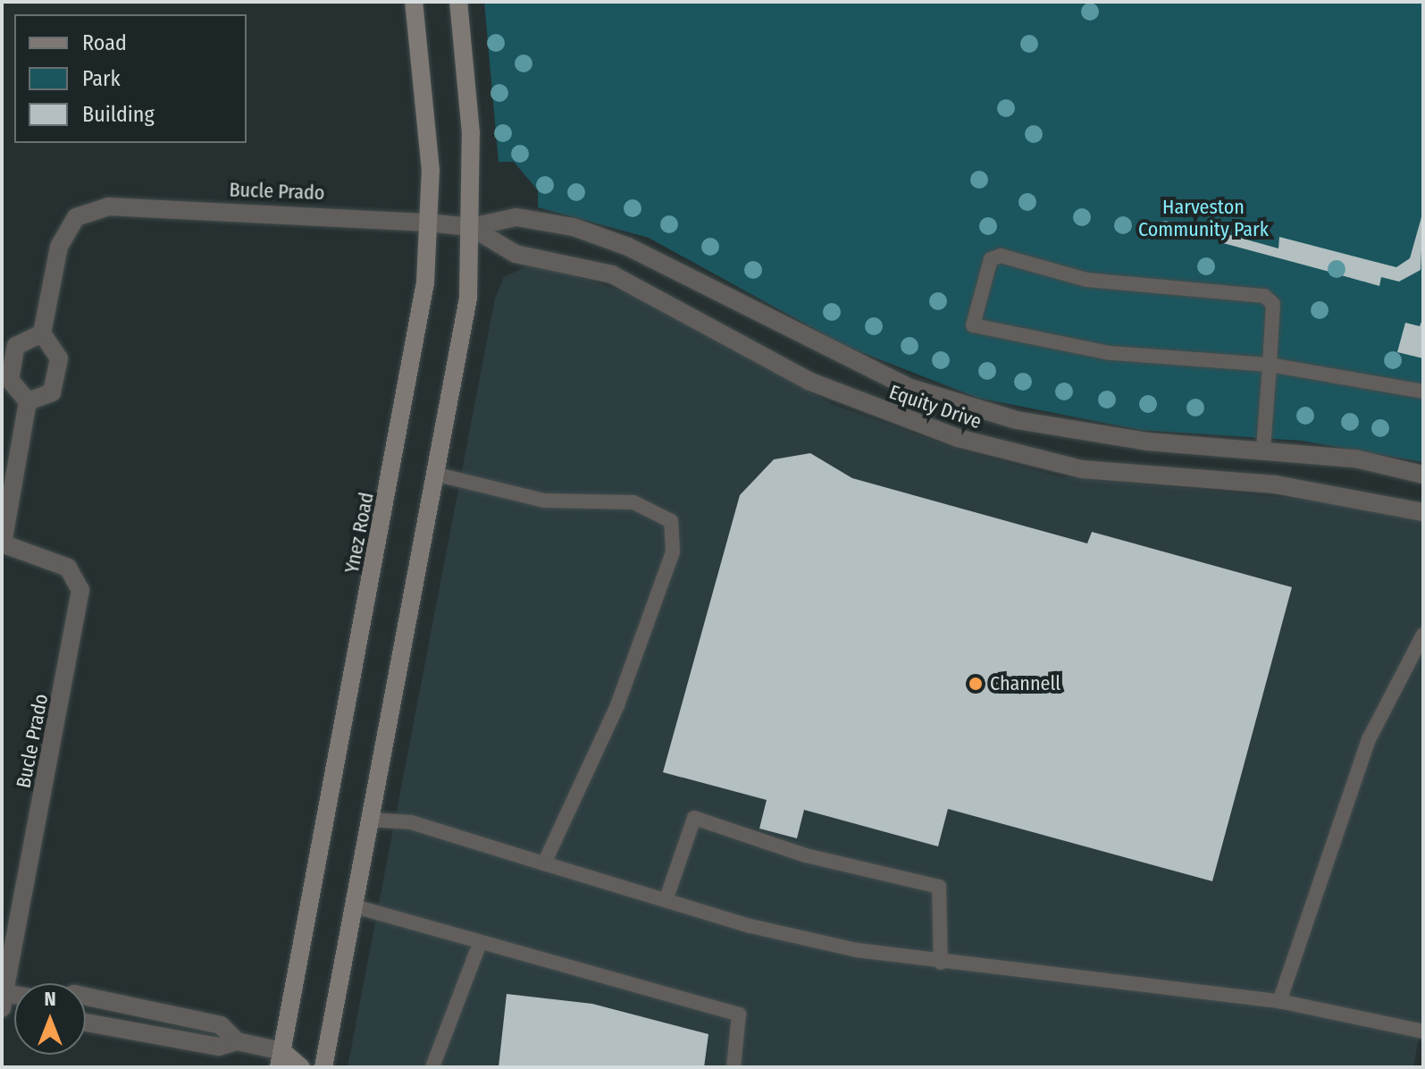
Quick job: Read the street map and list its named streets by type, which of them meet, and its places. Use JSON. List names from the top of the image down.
{
  "streets": {
    "main road": ["Ynez Road"],
    "street": ["Bucle Prado", "Equity Drive"]
  },
  "crossings": [
    ["Bucle Prado", "Equity Drive"],
    ["Bucle Prado", "Ynez Road"],
    ["Equity Drive", "Ynez Road"]
  ],
  "parks": ["Harveston Community Park"],
  "places": ["Channell"],
  "legend": ["Road", "Park", "Building"],
  "north": "top"
}
